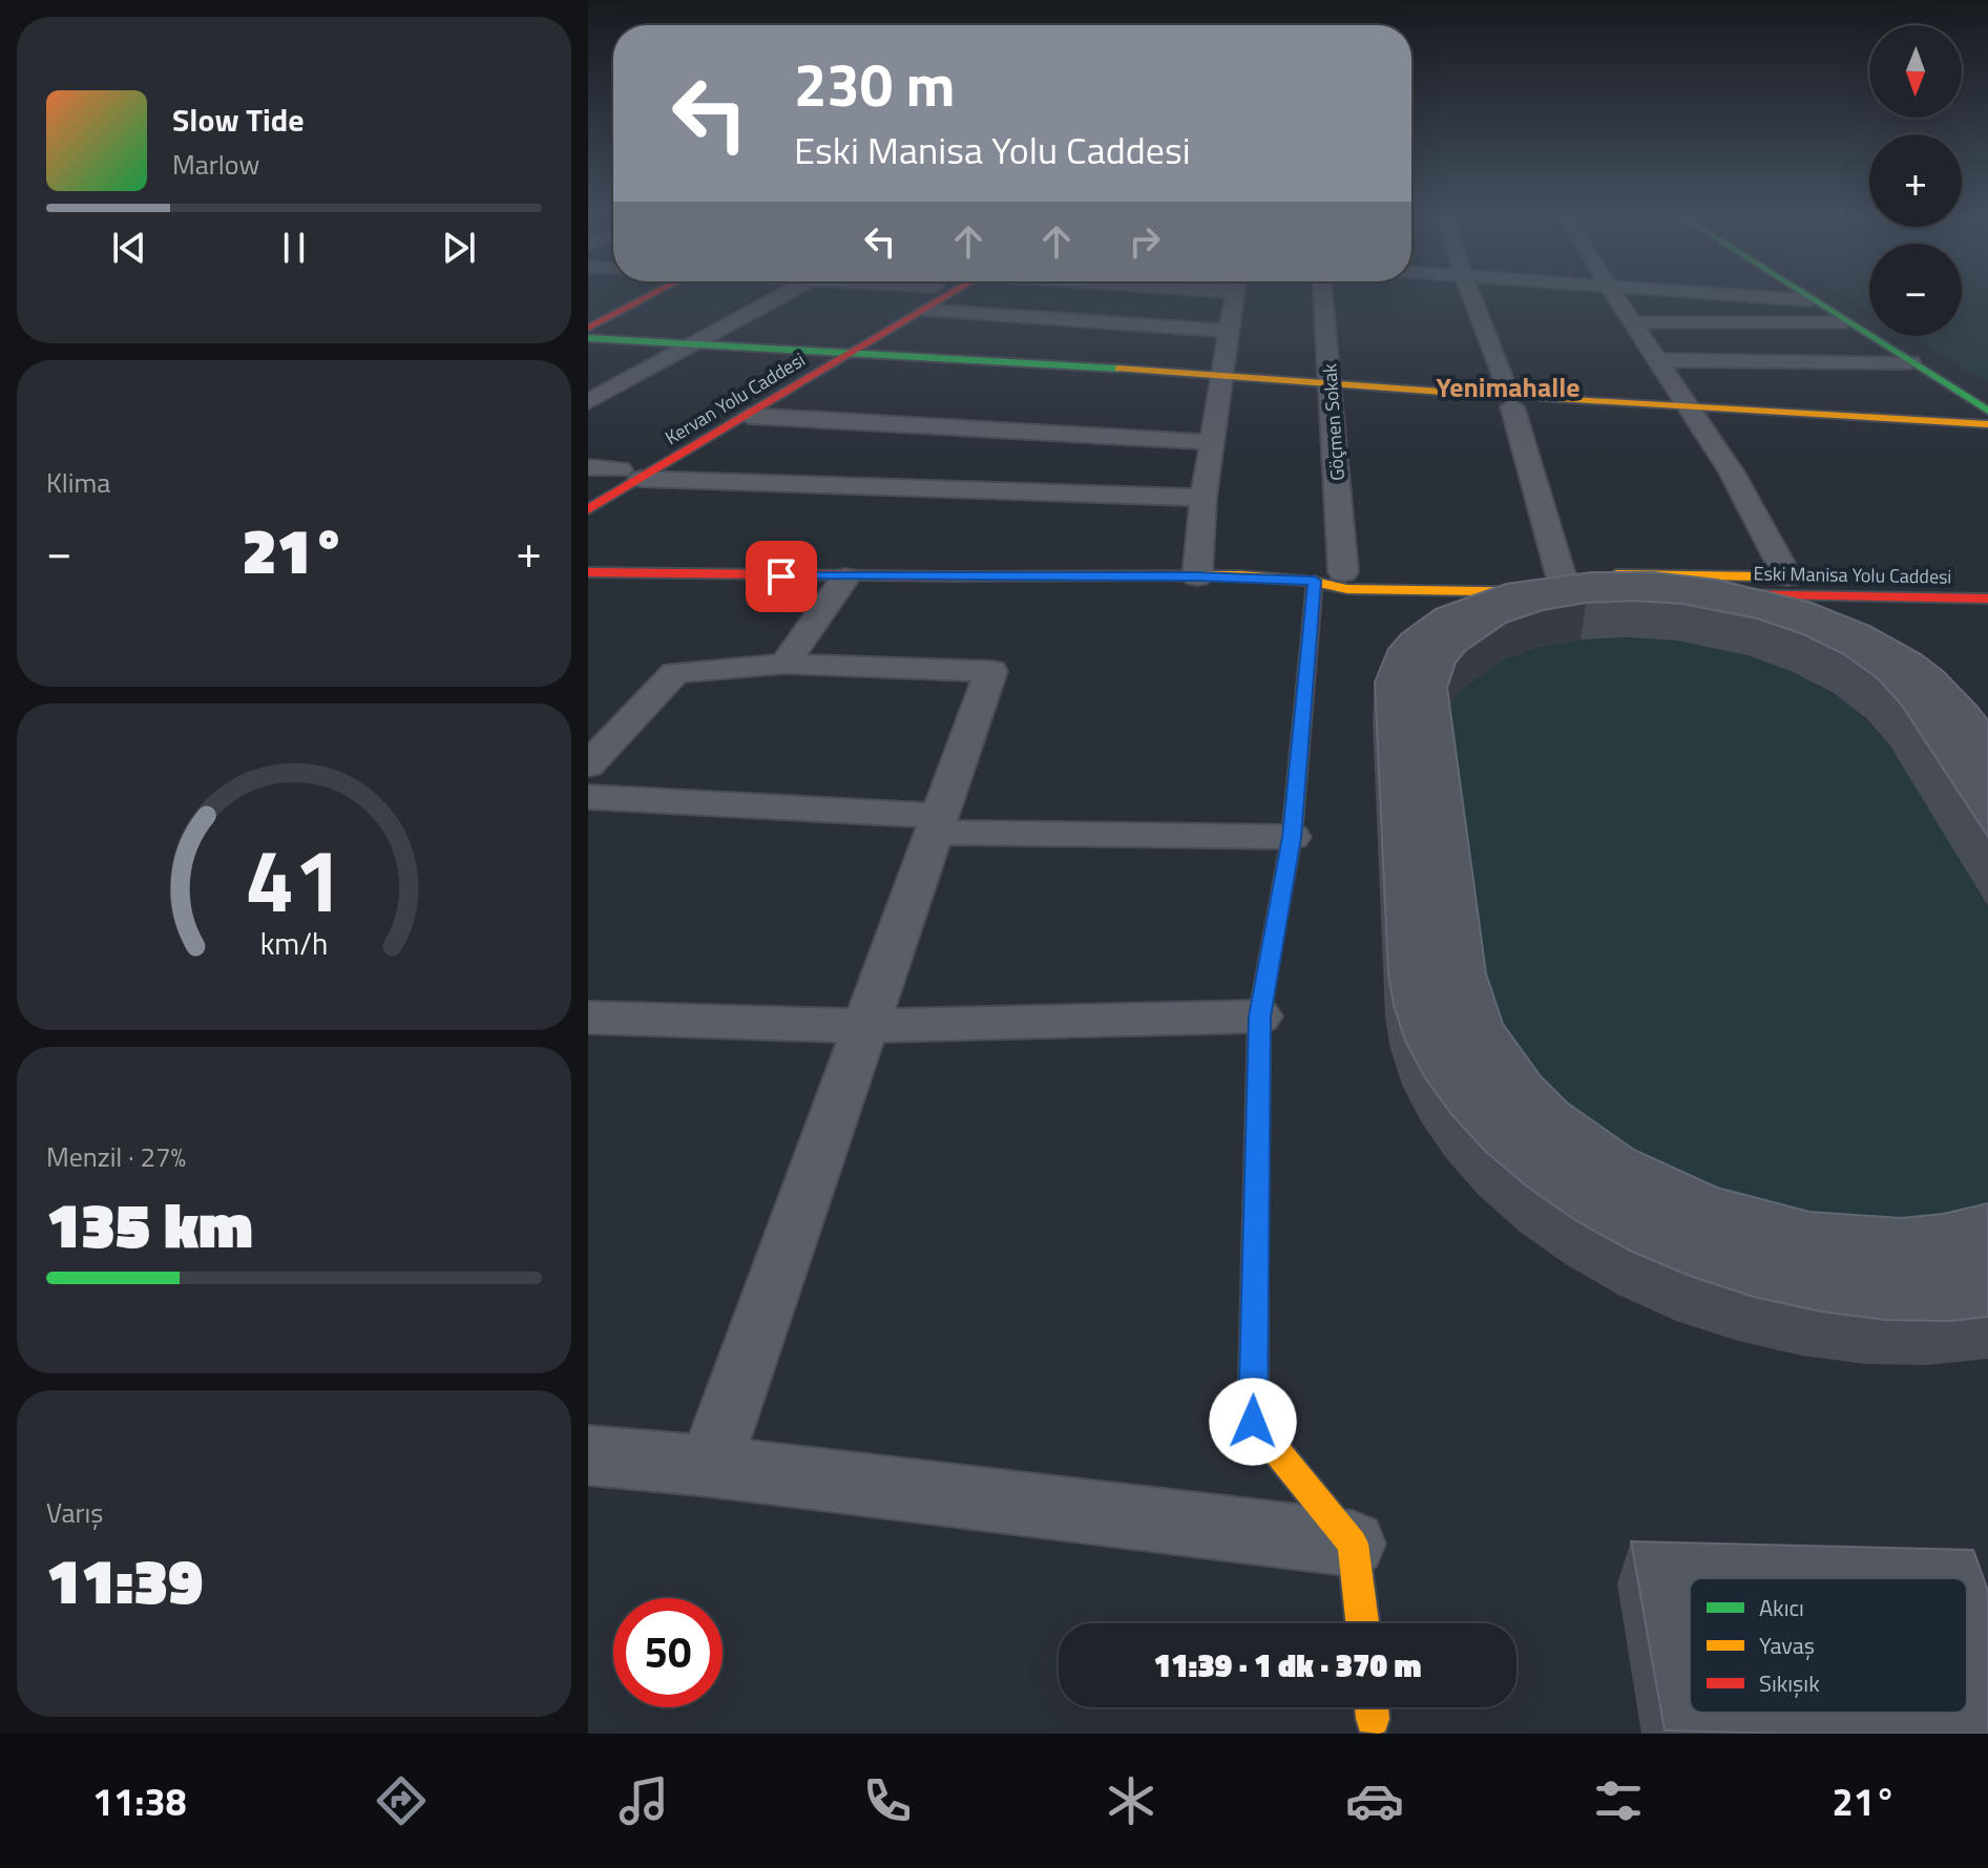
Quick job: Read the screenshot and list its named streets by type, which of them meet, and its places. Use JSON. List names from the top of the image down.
{
  "streets": {
    "main road": ["Kervan Yolu Caddesi", "Eski Manisa Yolu Caddesi"],
    "street": ["Göçmen Sokak"]
  },
  "crossings": [
    ["Göçmen Sokak", "Eski Manisa Yolu Caddesi"]
  ],
  "districts": ["Yenimahalle"],
  "legend": ["Akıcı", "Yavaş", "Sıkışık"],
  "north": "bottom",
  "page": {
    "map_buttons": ["+", "−"],
    "turn": ["230 m", "Eski Manisa Yolu Caddesi"],
    "song": ["Slow Tide", "Marlow"],
    "tile": [
      "Klima",
      ["Menzil · 27%", "135 km"],
      ["Varış", "11:39"]
    ],
    "heat": ["−", "21°", "+"],
    "limit": "50",
    "trip": "11:39 · 1 dk · 370 m",
    "tabs": ["11:38", "21°"],
    "gauge": ["41", "km/h"]
  }
}
